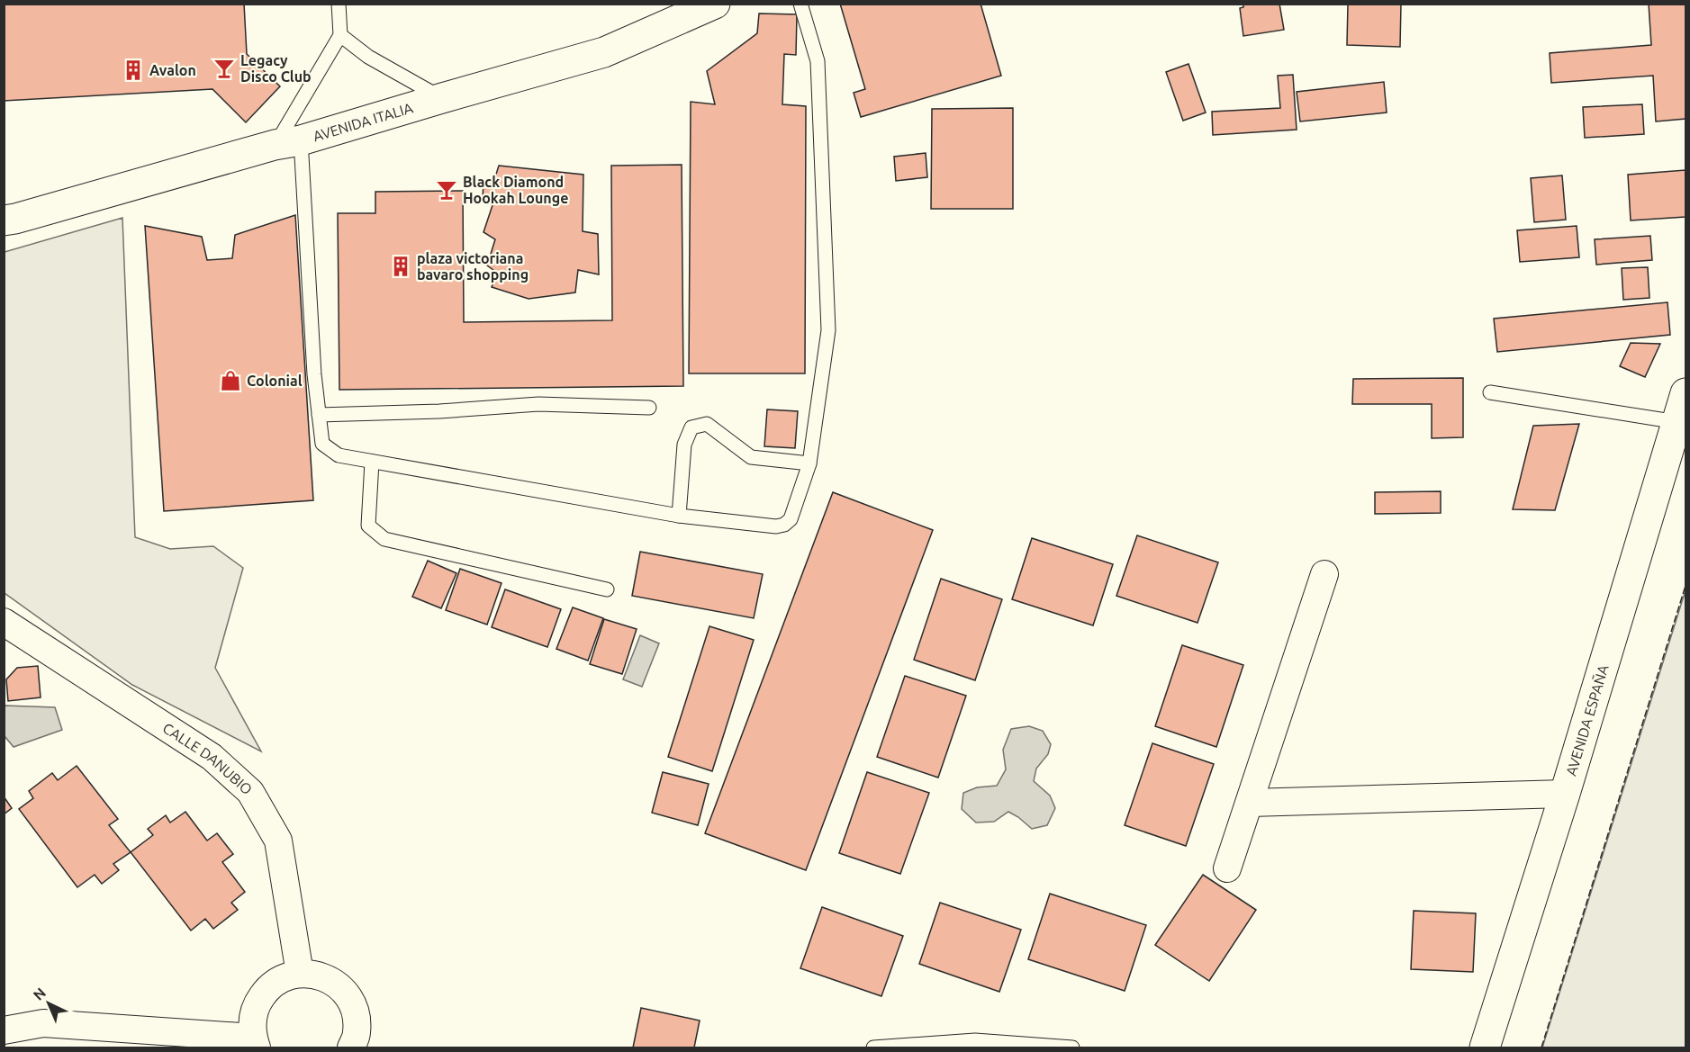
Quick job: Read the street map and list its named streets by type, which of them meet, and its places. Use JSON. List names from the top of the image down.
{
  "streets": {
    "street": ["AVENIDA ITALIA", "AVENIDA ESPAÑA", "CALLE DANUBIO"]
  },
  "places": {
    "bar": ["Legacy Disco Club", "Black Diamond Hookah Lounge"],
    "building": ["Avalon", "plaza victoriana bavaro shopping"],
    "shop": ["Colonial"]
  },
  "north": "top left"
}
